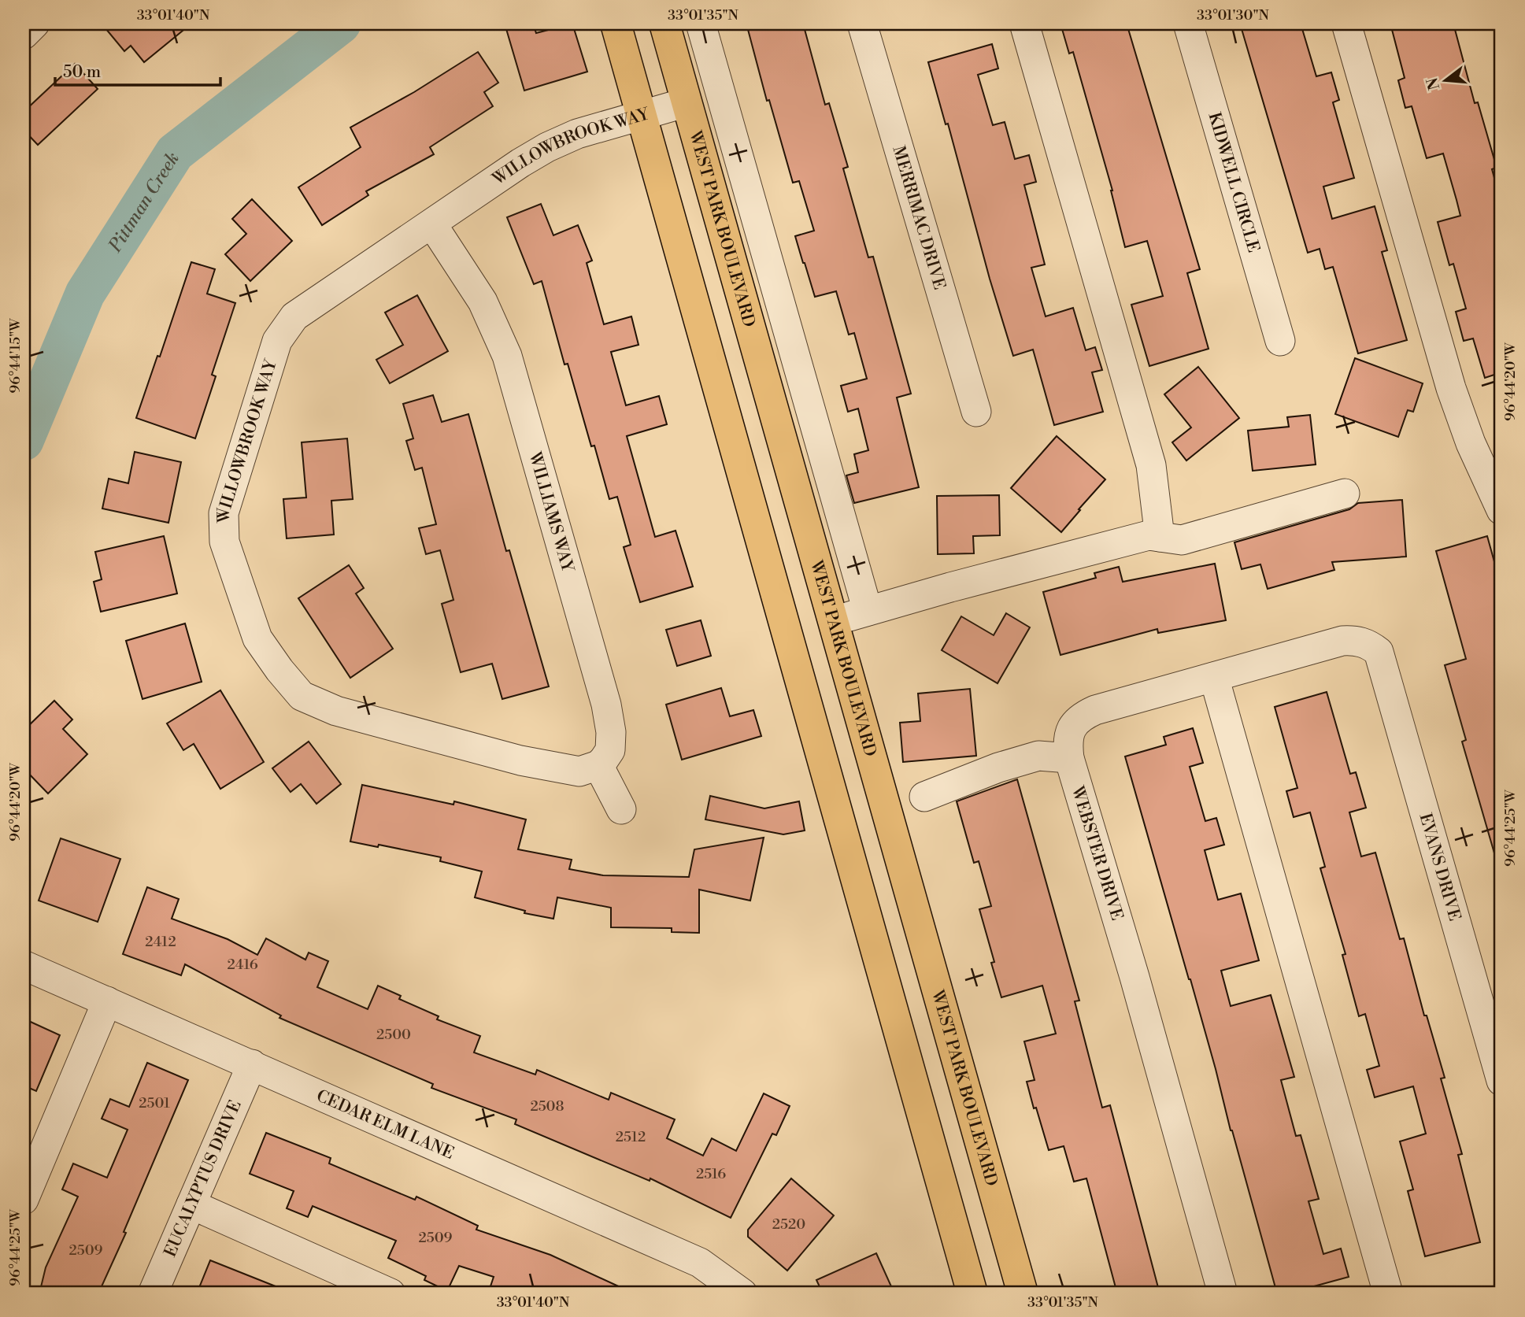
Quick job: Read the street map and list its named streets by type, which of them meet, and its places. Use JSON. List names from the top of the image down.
{
  "streets": {
    "main road": ["WEST PARK BOULEVARD"],
    "street": [
      "WILLOWBROOK WAY",
      "KIDWELL CIRCLE",
      "MERRIMAC DRIVE",
      "WILLIAMS WAY",
      "WEBSTER DRIVE",
      "EVANS DRIVE",
      "CEDAR ELM LANE",
      "EUCALYPTUS DRIVE"
    ]
  },
  "crossings": [
    ["WILLOWBROOK WAY", "WEST PARK BOULEVARD"],
    ["WILLOWBROOK WAY", "WILLIAMS WAY"],
    ["WEBSTER DRIVE", "EVANS DRIVE"],
    ["CEDAR ELM LANE", "EUCALYPTUS DRIVE"]
  ],
  "water": ["Pittman Creek"],
  "house_numbers": [
    "2412",
    "2416",
    "2500",
    "2501",
    "2508",
    "2512",
    "2516",
    "2520",
    "2509",
    "2509"
  ],
  "scale_bar": "50 m",
  "north": "left",
  "coordinates": [
    "33°01'40\"N",
    "33°01'35\"N",
    "33°01'30\"N",
    "96°44'15\"W",
    "96°44'20\"W",
    "96°44'25\"W"
  ]
}
